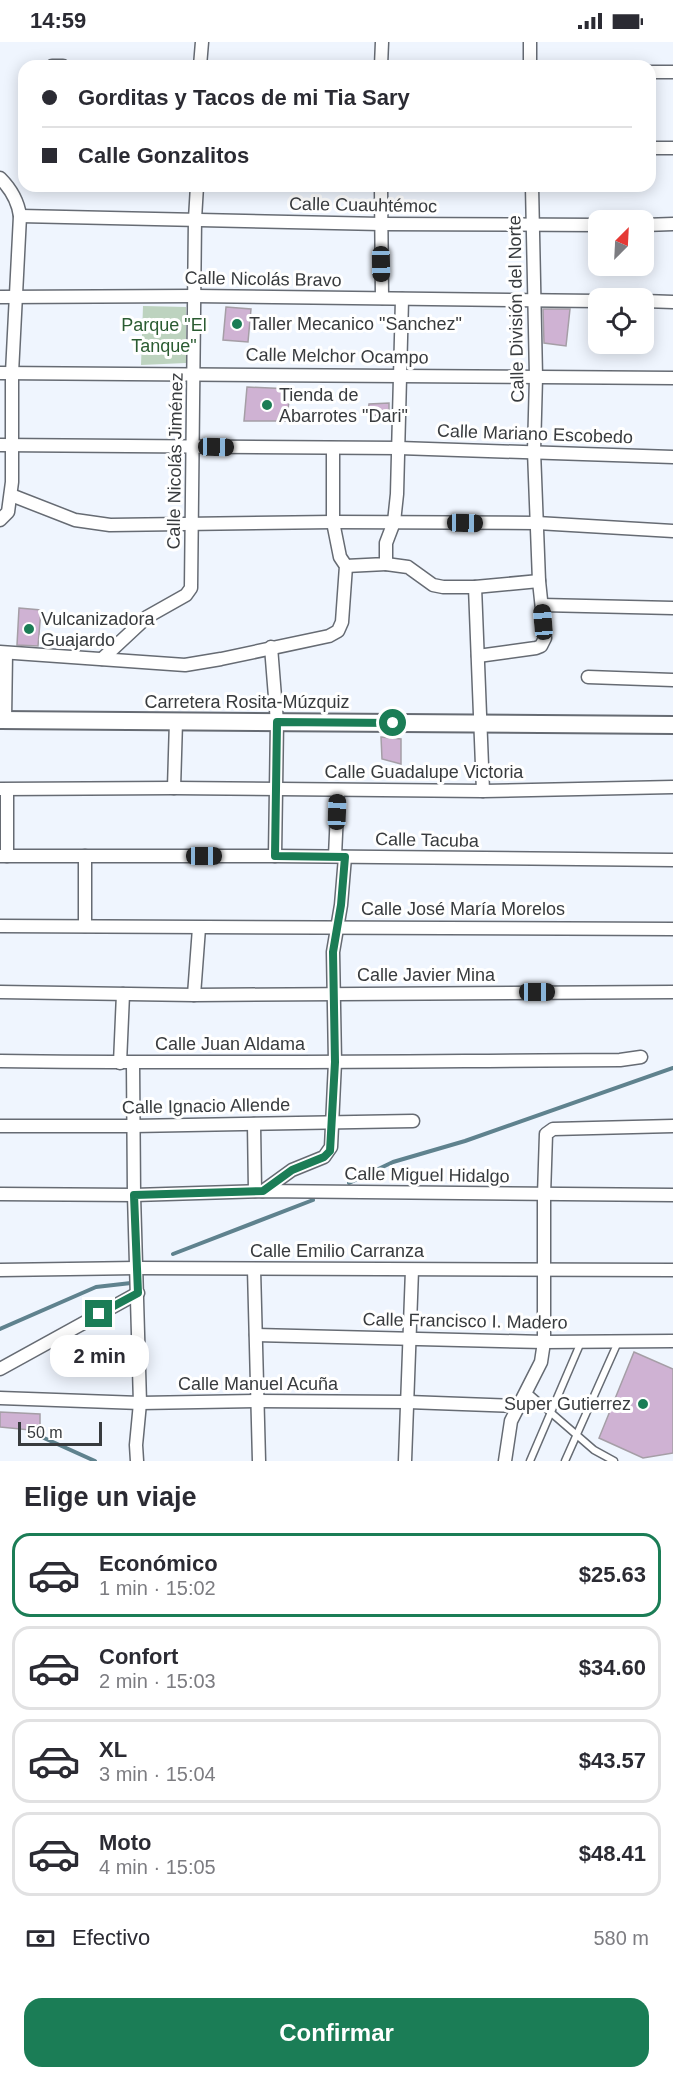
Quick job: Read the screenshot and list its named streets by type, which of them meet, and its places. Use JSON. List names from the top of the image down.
{
  "streets": {
    "main road": ["Carretera Rosita-Múzquiz"],
    "street": [
      "Calle Cuauhtémoc",
      "Calle Nicolás Bravo",
      "Calle División del Norte",
      "Calle Melchor Ocampo",
      "Calle Mariano Escobedo",
      "Calle Nicolás Jiménez",
      "Calle Guadalupe Victoria",
      "Calle Tacuba",
      "Calle José María Morelos",
      "Calle Javier Mina",
      "Calle Juan Aldama",
      "Calle Ignacio Allende",
      "Calle Miguel Hidalgo",
      "Calle Emilio Carranza",
      "Calle Francisco I. Madero",
      "Calle Manuel Acuña"
    ]
  },
  "crossings": [
    ["Calle Cuauhtémoc", "Calle División del Norte"],
    ["Calle Cuauhtémoc", "Calle Nicolás Jiménez"],
    ["Calle Nicolás Bravo", "Calle División del Norte"],
    ["Calle Nicolás Bravo", "Calle Nicolás Jiménez"],
    ["Calle División del Norte", "Calle Melchor Ocampo"],
    ["Calle División del Norte", "Calle Mariano Escobedo"],
    ["Calle Melchor Ocampo", "Calle Nicolás Jiménez"],
    ["Calle Mariano Escobedo", "Calle Nicolás Jiménez"]
  ],
  "parks": ["Parque \"El Tanque\""],
  "places": [
    "Taller Mecanico \"Sanchez\"",
    "Tienda de Abarrotes \"Dari\"",
    "Vulcanizadora Guajardo",
    "Super Gutierrez"
  ],
  "scale_bar": "50 m",
  "north": "top right",
  "page": {
    "status": "14:59",
    "banner": ["Gorditas y Tacos de mi Tia Sary", "Calle Gonzalitos"],
    "bubble": "2 min",
    "scale": "50 m",
    "heading": "Elige un viaje",
    "list": [
      {
        "name": "Económico",
        "note": "1 min · 15:02",
        "value": "$25.63"
      },
      {
        "name": "Confort",
        "note": "2 min · 15:03",
        "value": "$34.60"
      },
      {
        "name": "XL",
        "note": "3 min · 15:04",
        "value": "$43.57"
      },
      {
        "name": "Moto",
        "note": "4 min · 15:05",
        "value": "$48.41"
      }
    ],
    "pay": ["Efectivo", "580 m"],
    "buttons": "Confirmar"
  }
}
